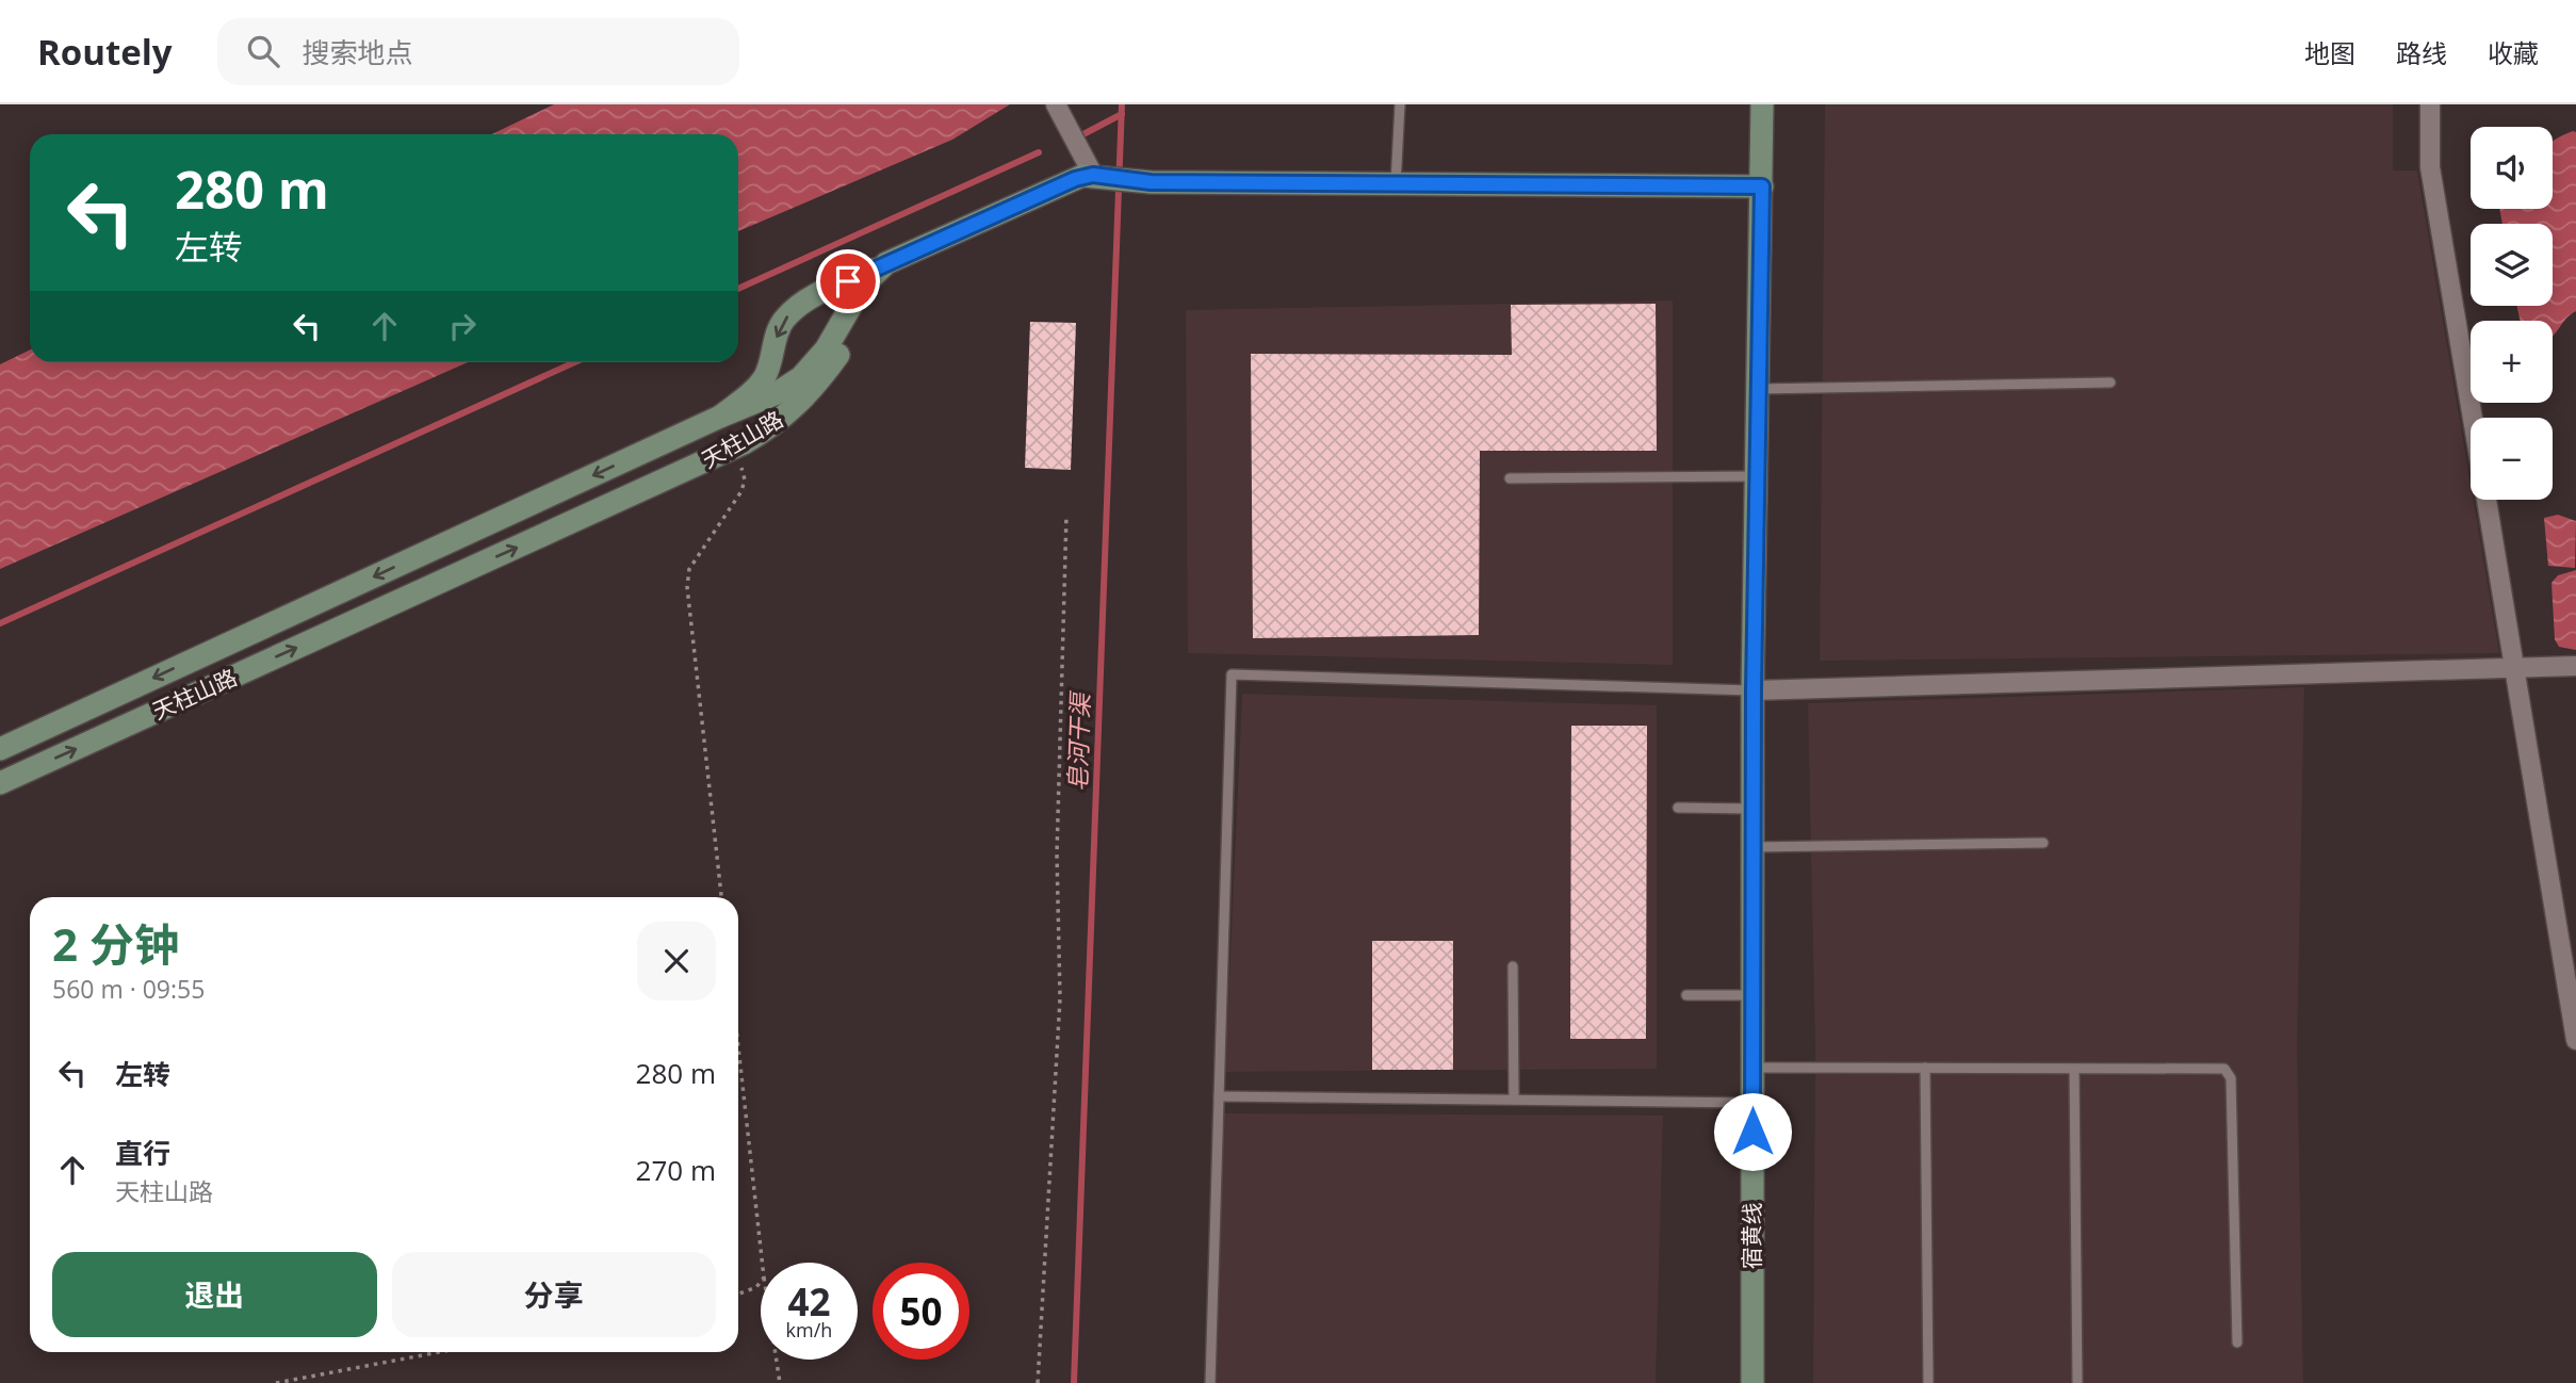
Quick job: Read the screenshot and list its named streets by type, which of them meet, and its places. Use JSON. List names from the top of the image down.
{
  "streets": {
    "street": ["天柱山路", "宿黄线"]
  },
  "water": ["皂河干渠"],
  "page": {
    "header": "Routely",
    "search": "搜索地点",
    "nav": ["地图", "路线", "收藏"],
    "map_buttons": ["+", "−"],
    "turn": ["280 m", "左转"],
    "heading": ["2 分钟", "560 m · 09:55"],
    "list": [
      {
        "name": "左转",
        "value": "280 m"
      },
      {
        "name": "直行",
        "note": "天柱山路",
        "value": "270 m"
      }
    ],
    "buttons": ["退出", "分享"],
    "speed": "42 km/h",
    "limit": "50"
  }
}
